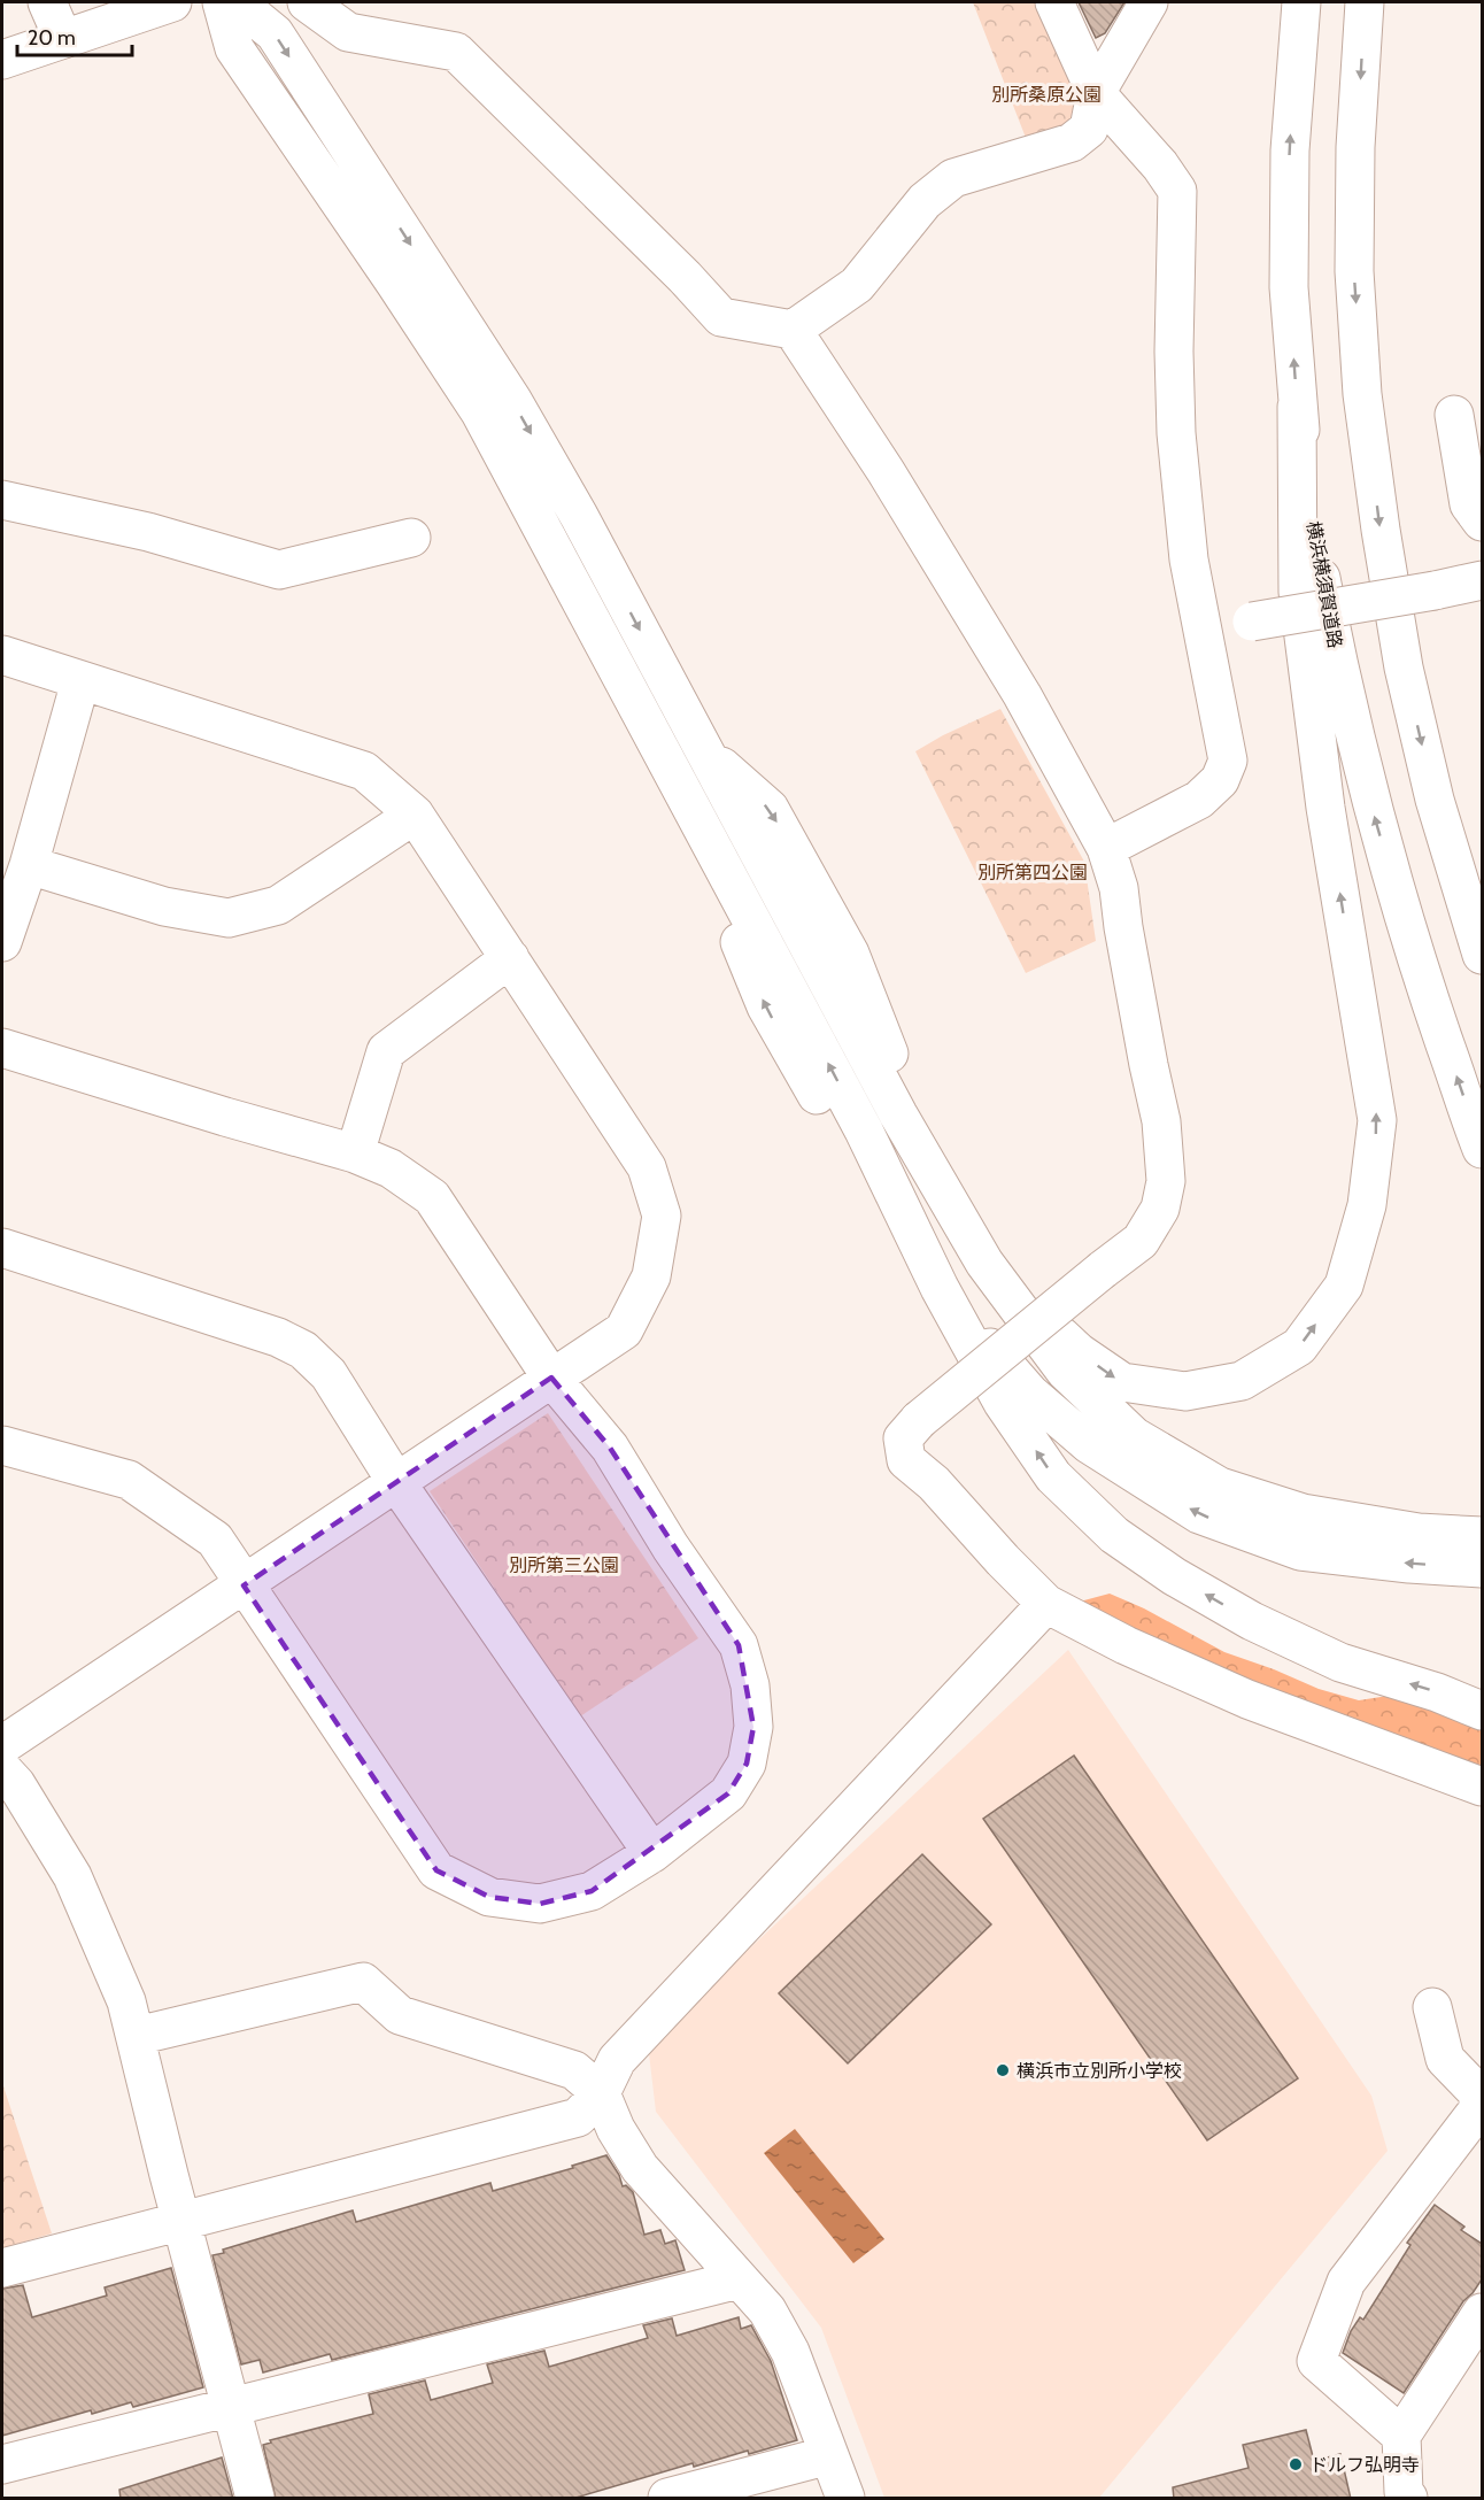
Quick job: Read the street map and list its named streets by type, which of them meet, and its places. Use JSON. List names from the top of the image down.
{
  "streets": {
    "main road": ["横浜横須賀道路"]
  },
  "parks": ["別所桑原公園", "別所第四公園", "別所第三公園"],
  "places": ["横浜市立別所小学校", "ドルフ弘明寺"],
  "scale_bar": "20 m"
}
